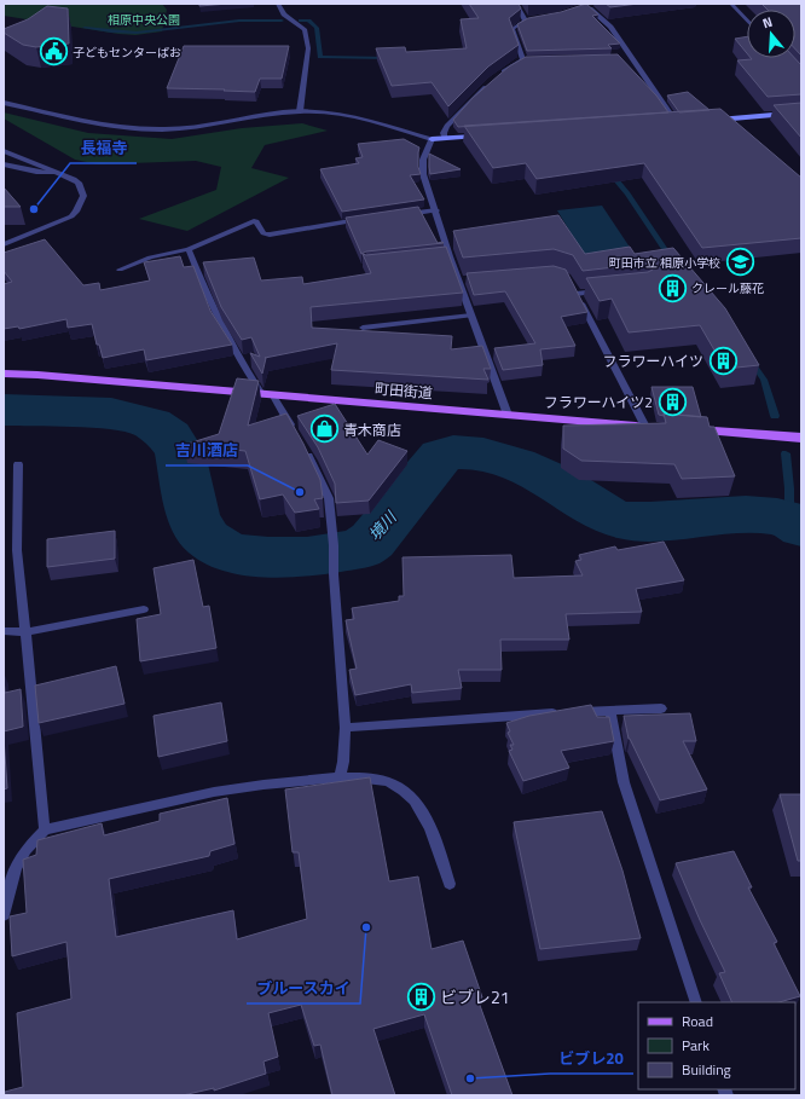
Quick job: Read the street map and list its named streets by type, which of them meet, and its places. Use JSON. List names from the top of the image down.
{
  "streets": {
    "main road": ["町田街道"]
  },
  "water": ["境川"],
  "parks": ["相原中央公園"],
  "places": {
    "public building": ["子どもセンターぱお"],
    "other": [
      "長福寺",
      "吉川酒店",
      "ブルースカイ",
      "ビブレ20"
    ],
    "school or university": ["町田市立 相原小学校"],
    "building": [
      "クレール藤花",
      "フラワーハイツ",
      "フラワーハイツ2",
      "ビブレ21"
    ],
    "shop": ["青木商店"]
  },
  "legend": ["Road", "Park", "Building"],
  "north": "top"
}
